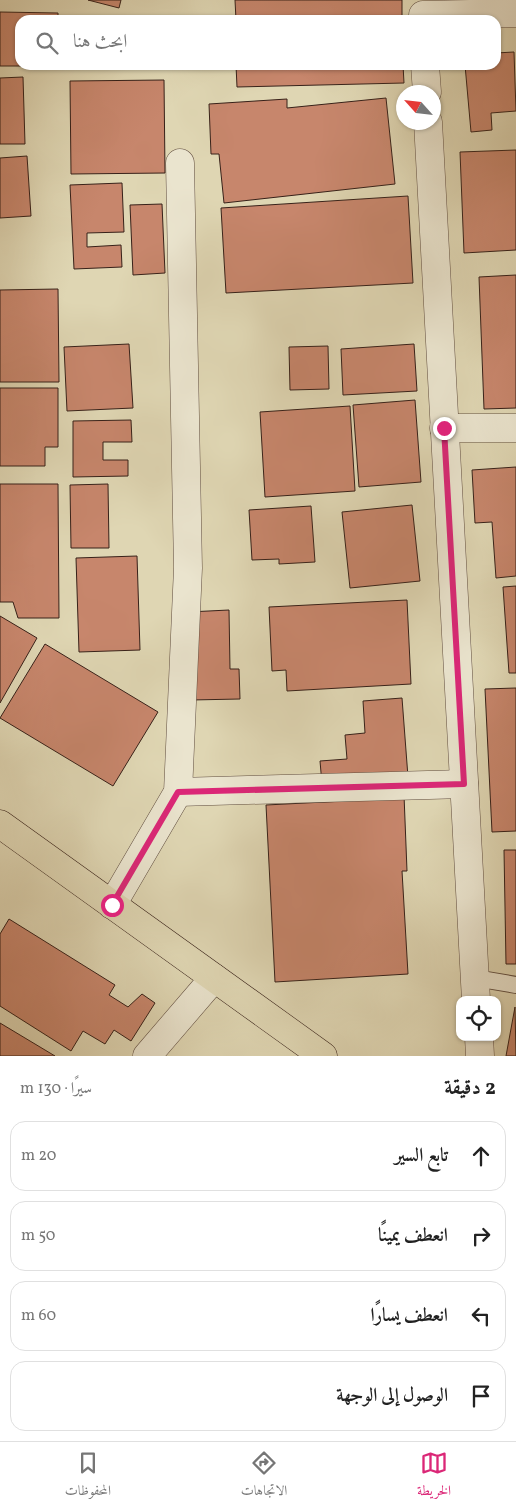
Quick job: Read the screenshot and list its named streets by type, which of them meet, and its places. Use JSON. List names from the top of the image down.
{
  "north": "top left",
  "page": {
    "search": "ابحث هنا",
    "heading": ["2 دقيقة", "سيرًا · 130 m"],
    "list": [
      ["تابع السير", "20 m"],
      ["انعطف يمينًا", "50 m"],
      ["انعطف يسارًا", "60 m"],
      "الوصول إلى الوجهة"
    ],
    "nav": ["الخريطة", "الاتجاهات", "المحفوظات"]
  }
}
